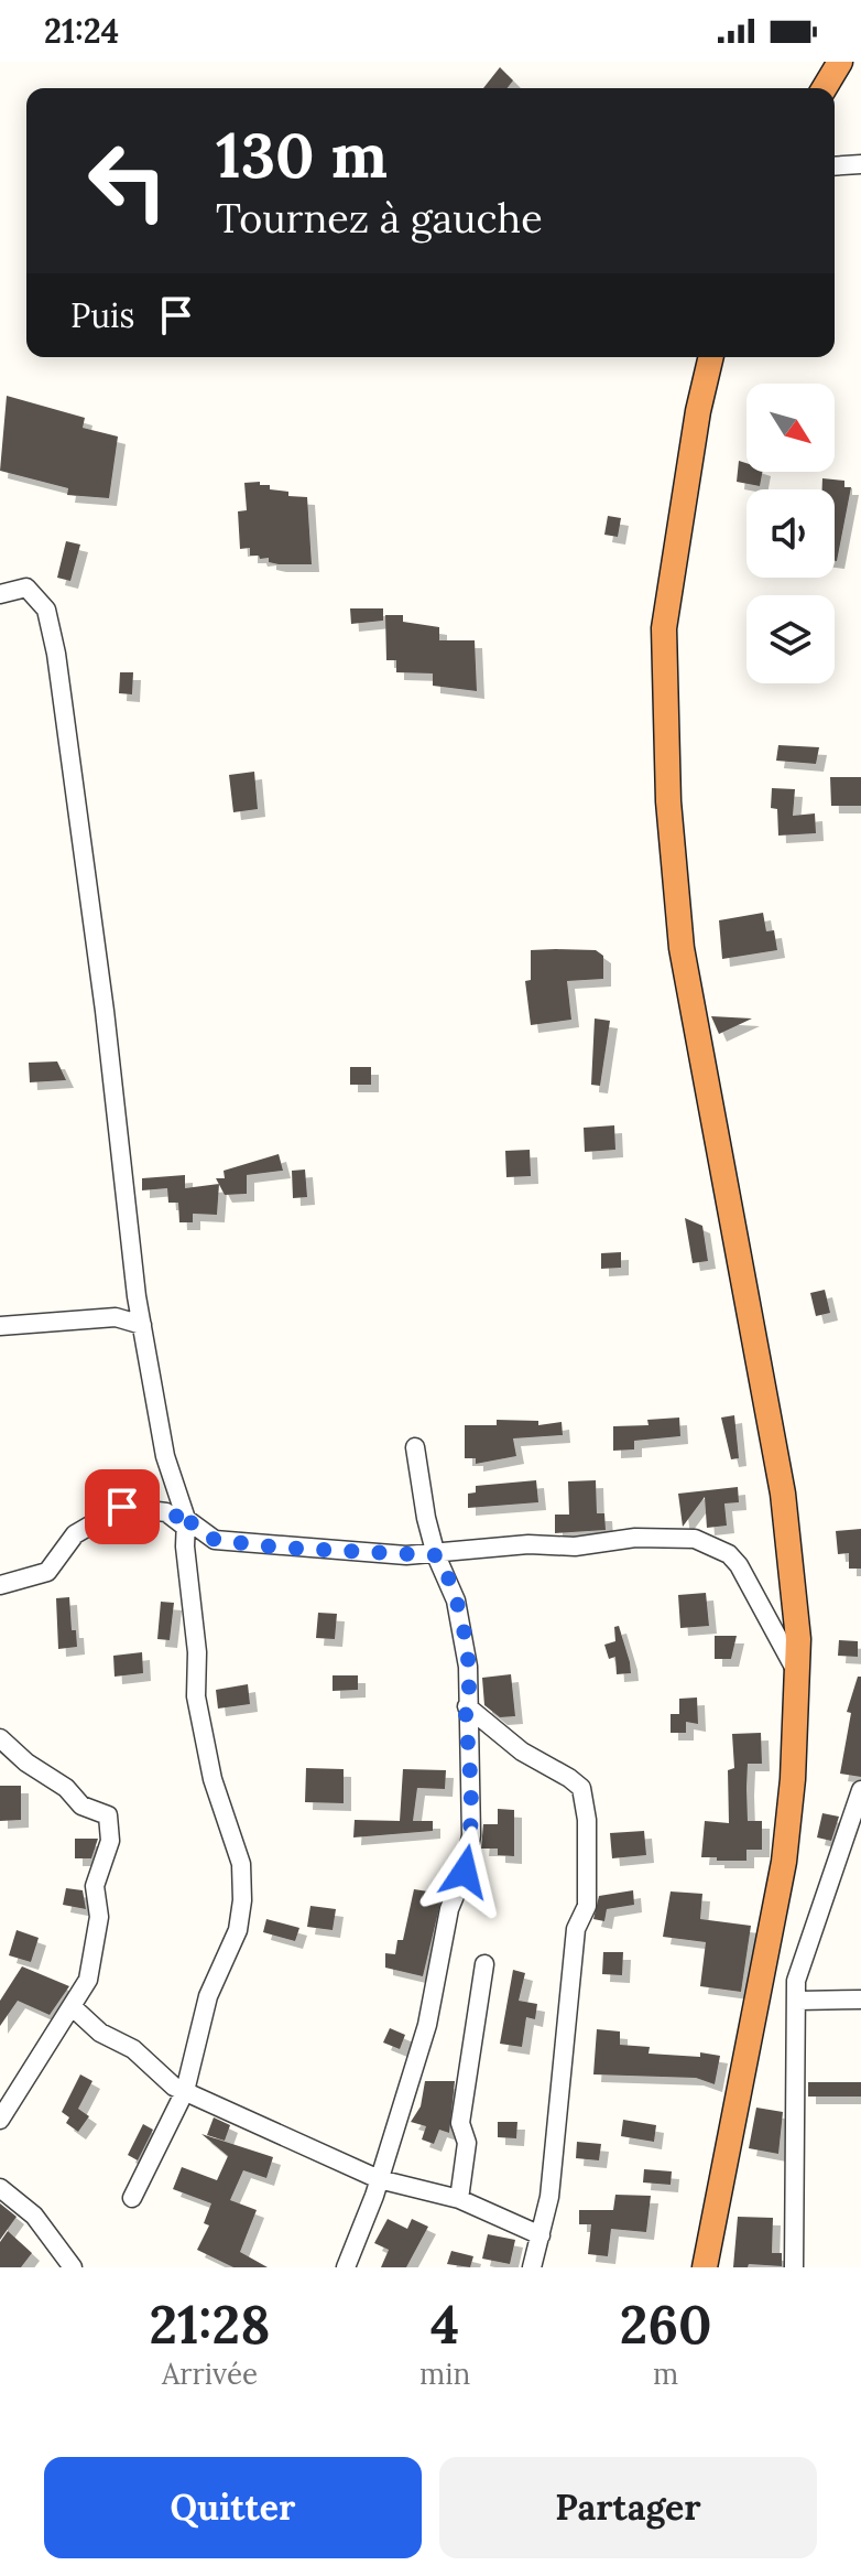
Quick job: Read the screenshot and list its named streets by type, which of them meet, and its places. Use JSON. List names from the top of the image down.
{
  "north": "bottom right",
  "page": {
    "status": "21:24",
    "turn": ["130 m", "Tournez à gauche"],
    "then": "Puis",
    "eta": [
      "21:28",
      "Arrivée",
      "4",
      "min",
      "260",
      "m"
    ],
    "buttons": ["Quitter", "Partager"]
  }
}
